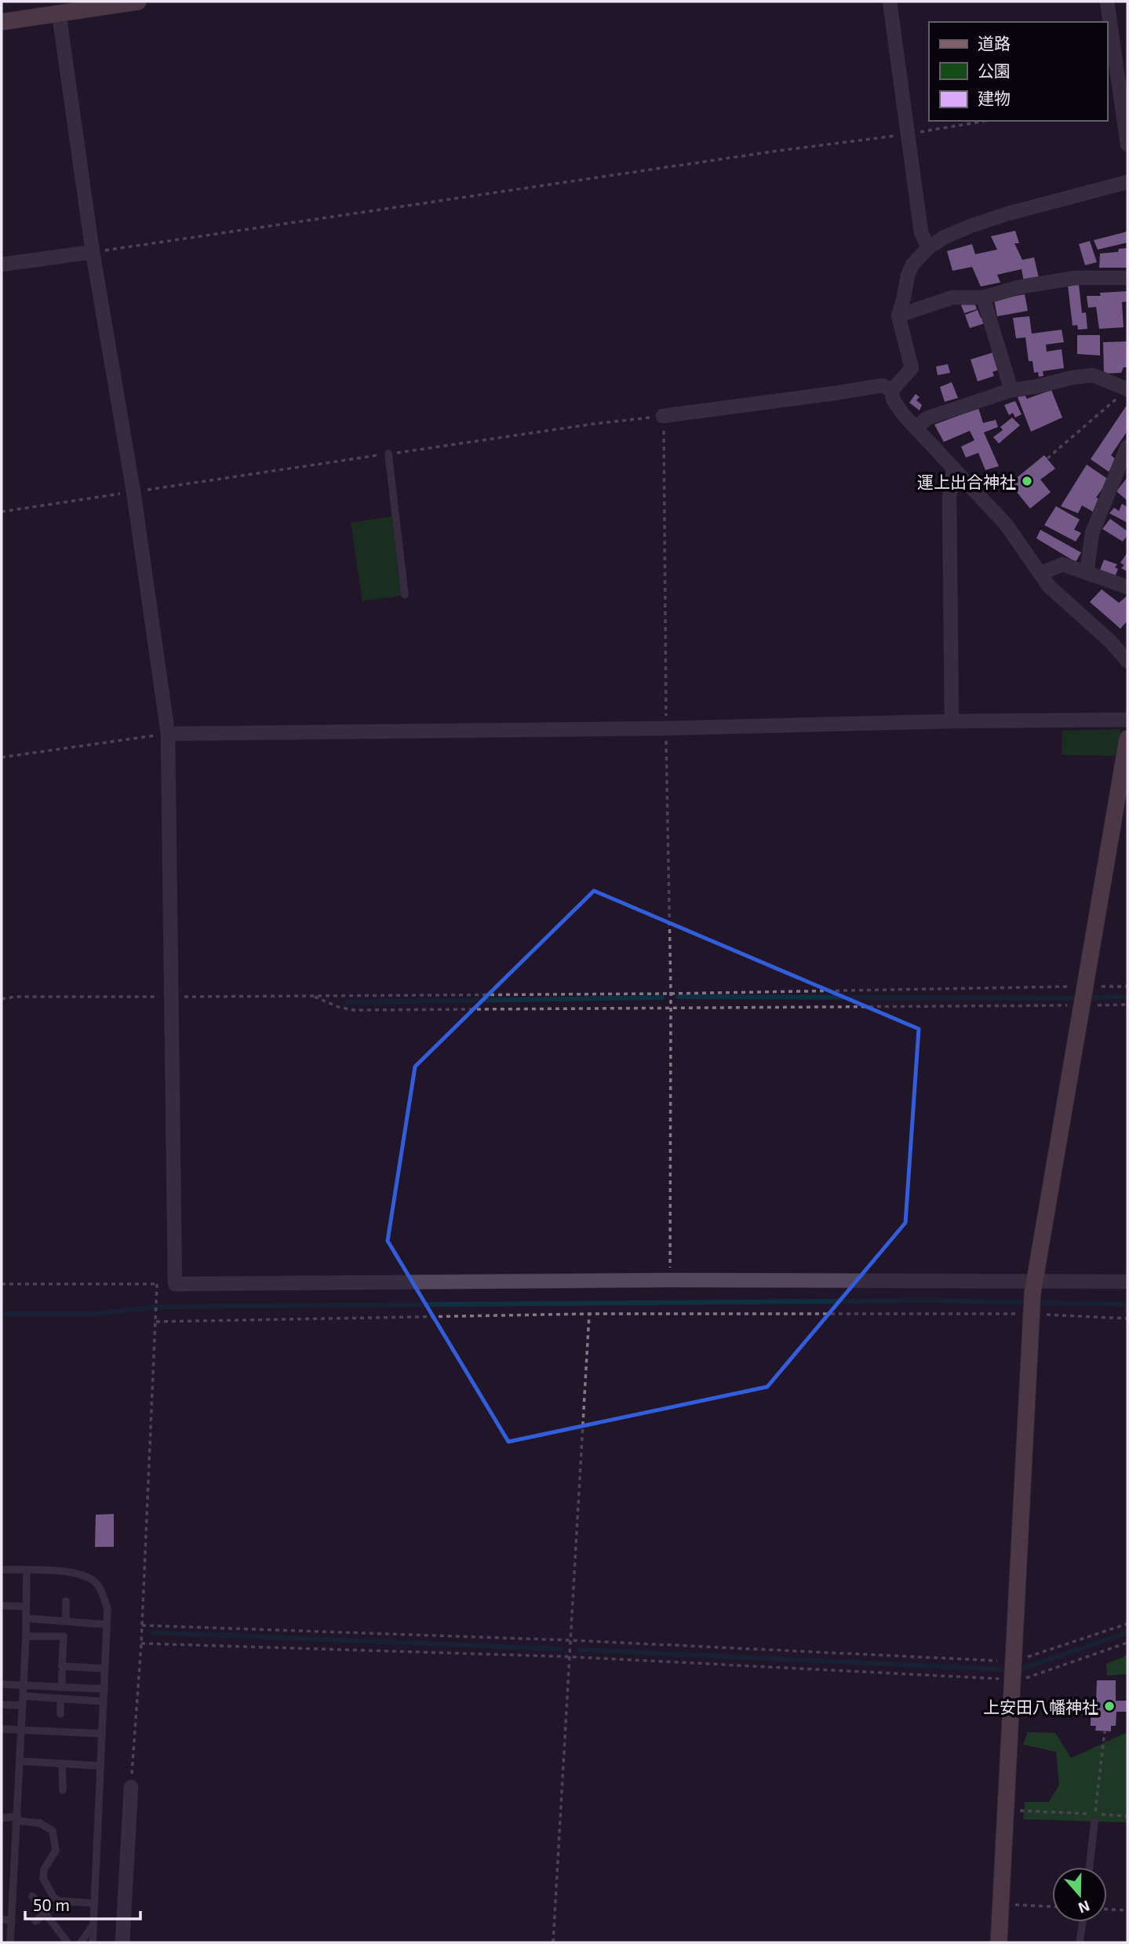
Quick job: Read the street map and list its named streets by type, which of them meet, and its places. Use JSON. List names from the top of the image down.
{
  "places": ["運上出合神社", "上安田八幡神社"],
  "legend": ["道路", "公園", "建物"],
  "scale_bar": "50 m",
  "north": "bottom"
}
